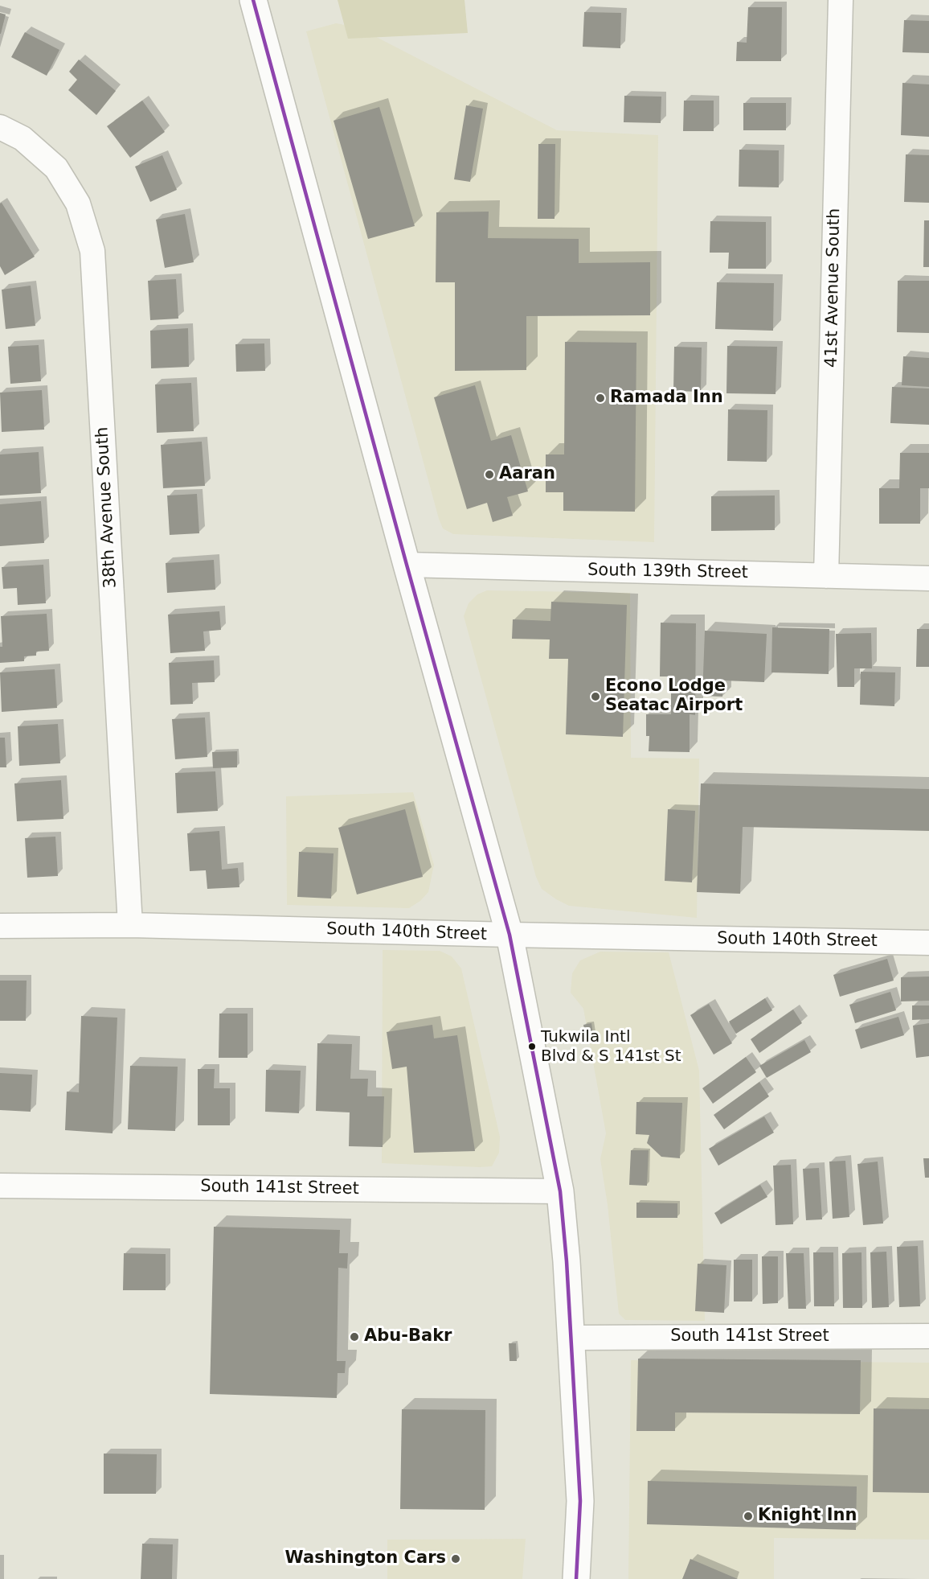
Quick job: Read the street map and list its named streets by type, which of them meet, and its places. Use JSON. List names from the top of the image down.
{
  "streets": {
    "street": [
      "41st Avenue South",
      "38th Avenue South",
      "South 139th Street",
      "South 140th Street",
      "South 141st Street"
    ]
  },
  "crossings": [
    ["41st Avenue South", "South 139th Street"],
    ["38th Avenue South", "South 140th Street"]
  ],
  "places": [
    "Ramada Inn",
    "Aaran",
    "Econo Lodge Seatac Airport",
    "Tukwila Intl Blvd & S 141st St",
    "Abu-Bakr",
    "Knight Inn",
    "Washington Cars"
  ]
}
